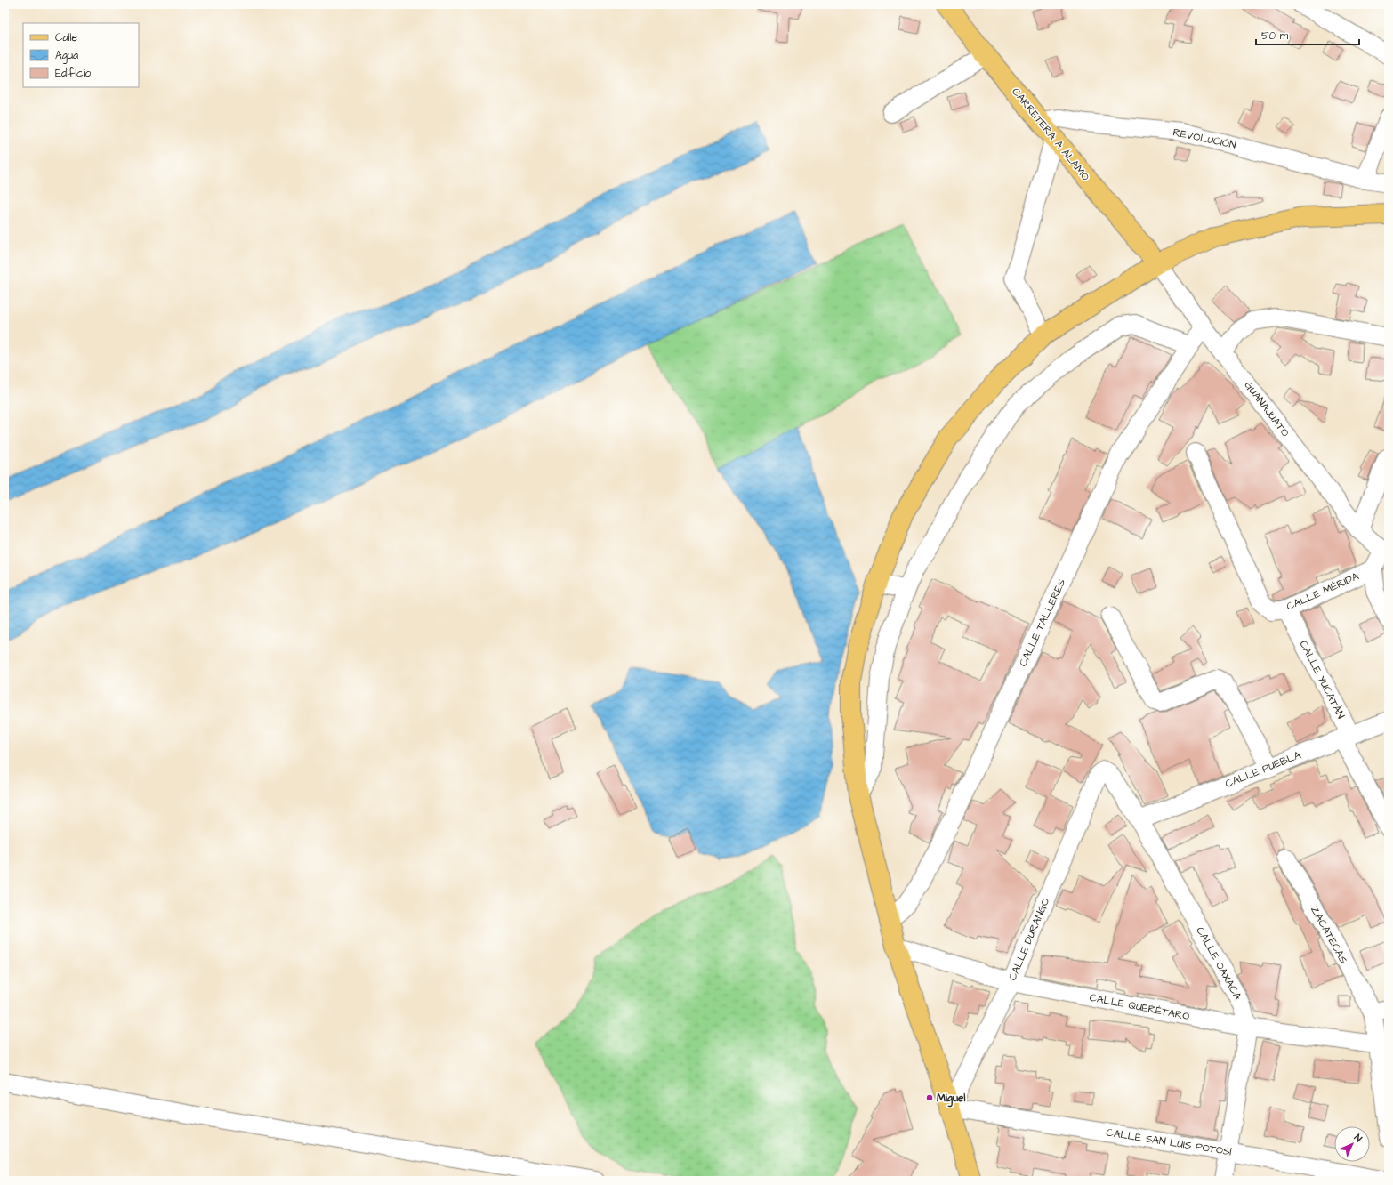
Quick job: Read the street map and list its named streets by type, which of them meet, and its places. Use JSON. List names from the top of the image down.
{
  "streets": {
    "main road": ["CARRETERA A ÁLAMO"],
    "street": [
      "REVOLUCIÓN",
      "GUANAJUATO",
      "CALLE MÉRIDA",
      "CALLE TALLERES",
      "CALLE YUCATÁN",
      "CALLE PUEBLA",
      "ZACATECAS",
      "CALLE DURANGO",
      "CALLE OAXACA",
      "CALLE QUERÉTARO",
      "CALLE SAN LUIS POTOSÍ"
    ]
  },
  "crossings": [
    ["CARRETERA A ÁLAMO", "REVOLUCIÓN"],
    ["CARRETERA A ÁLAMO", "GUANAJUATO"],
    ["GUANAJUATO", "CALLE TALLERES"],
    ["CALLE MÉRIDA", "CALLE YUCATÁN"],
    ["CALLE YUCATÁN", "CALLE PUEBLA"],
    ["CALLE PUEBLA", "CALLE OAXACA"],
    ["ZACATECAS", "CALLE QUERÉTARO"],
    ["CALLE DURANGO", "CALLE OAXACA"],
    ["CALLE DURANGO", "CALLE QUERÉTARO"],
    ["CALLE DURANGO", "CALLE SAN LUIS POTOSÍ"],
    ["CALLE OAXACA", "CALLE QUERÉTARO"],
    ["CALLE OAXACA", "CALLE SAN LUIS POTOSÍ"]
  ],
  "places": ["Miguel"],
  "legend": ["Calle", "Agua", "Edificio"],
  "scale_bar": "50 m",
  "north": "top right"
}
